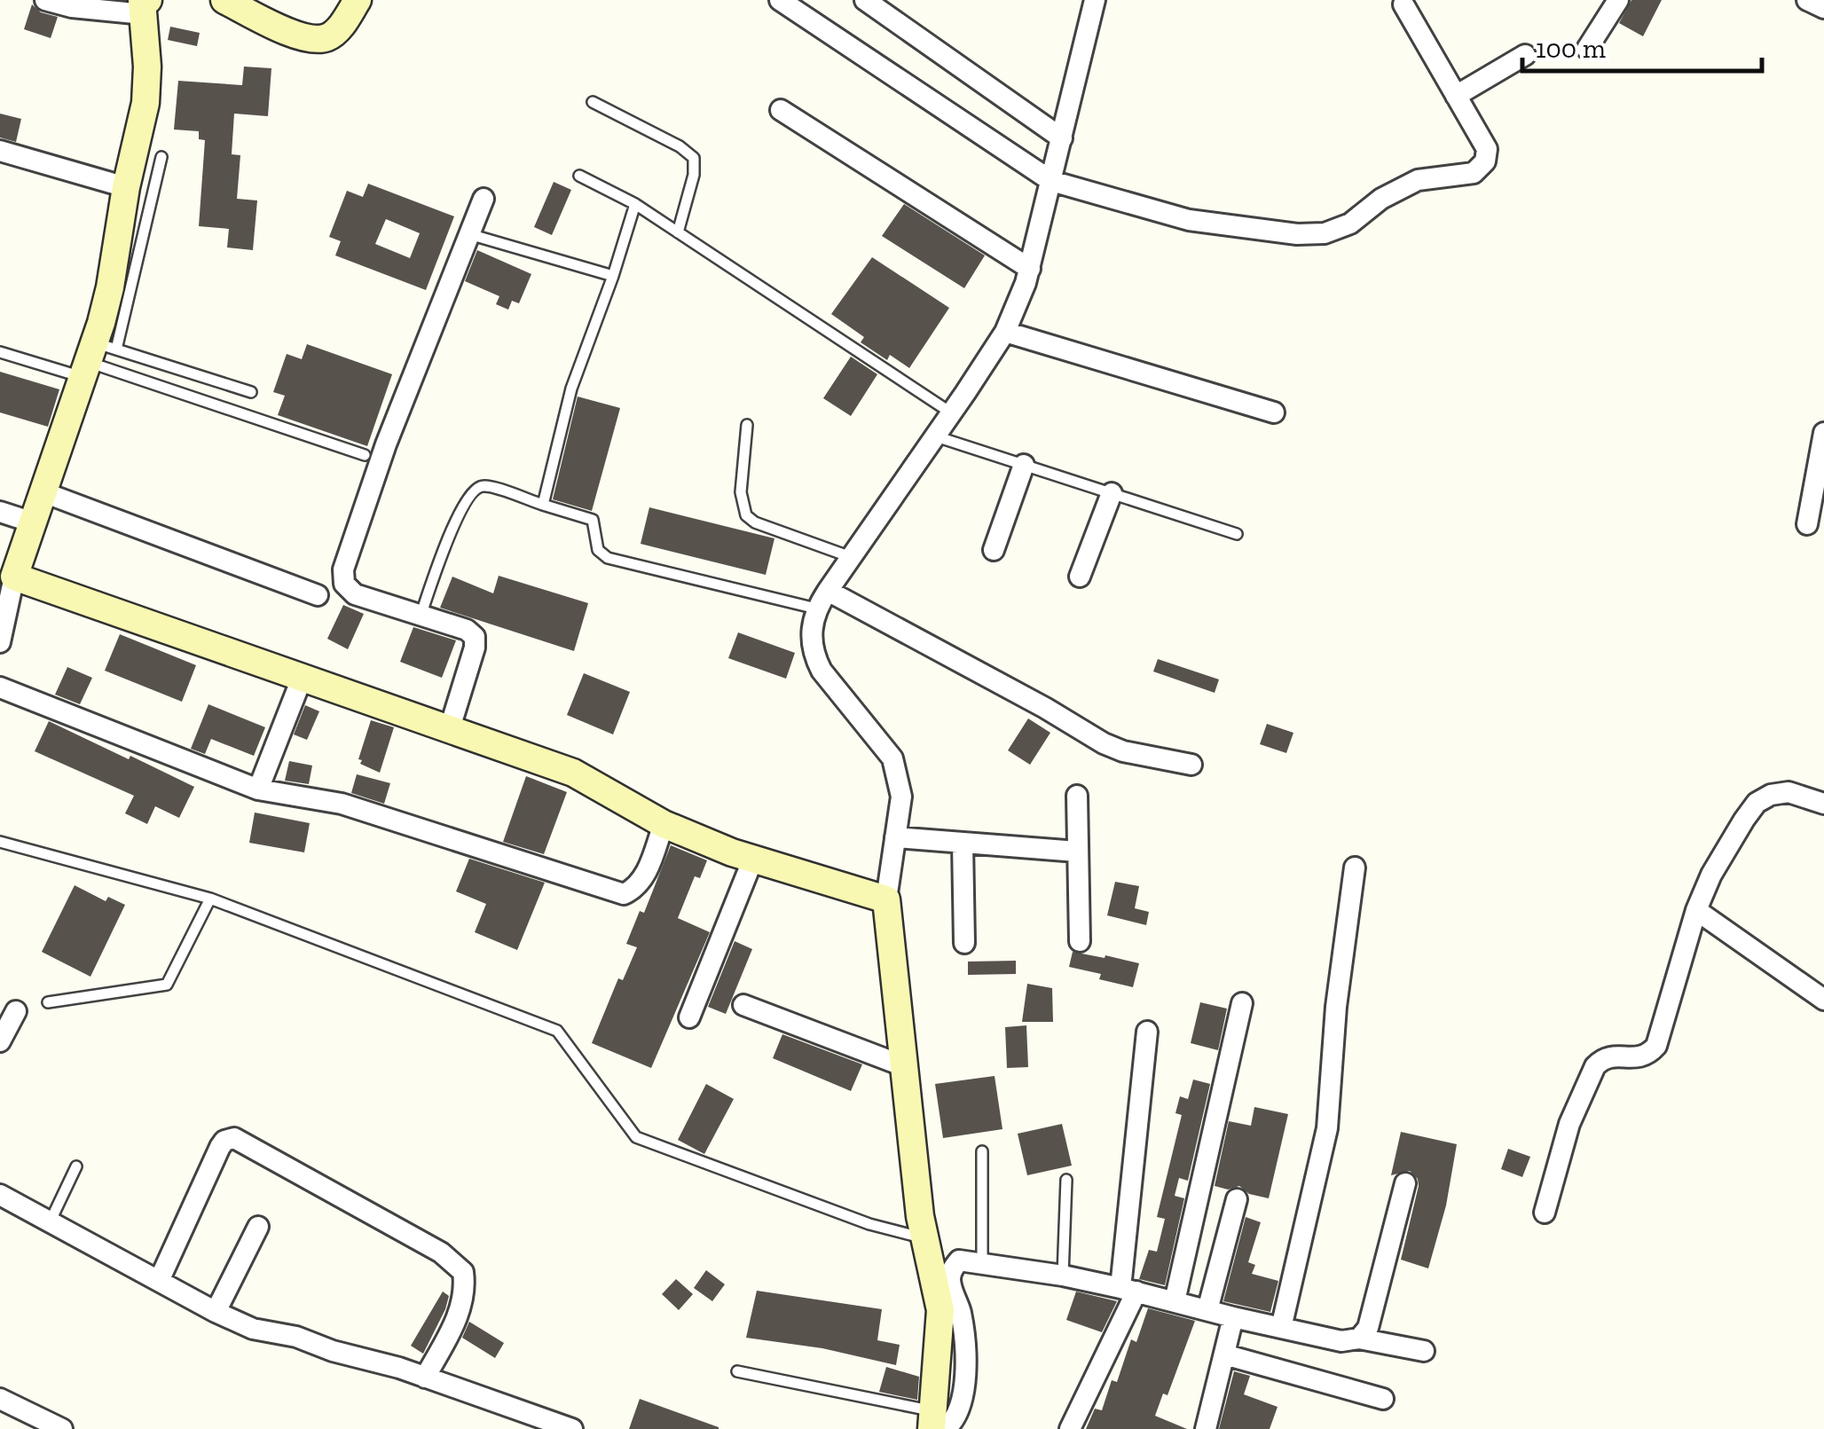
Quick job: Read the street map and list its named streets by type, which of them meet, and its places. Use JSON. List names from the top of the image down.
{
  "scale_bar": "100 m"
}
